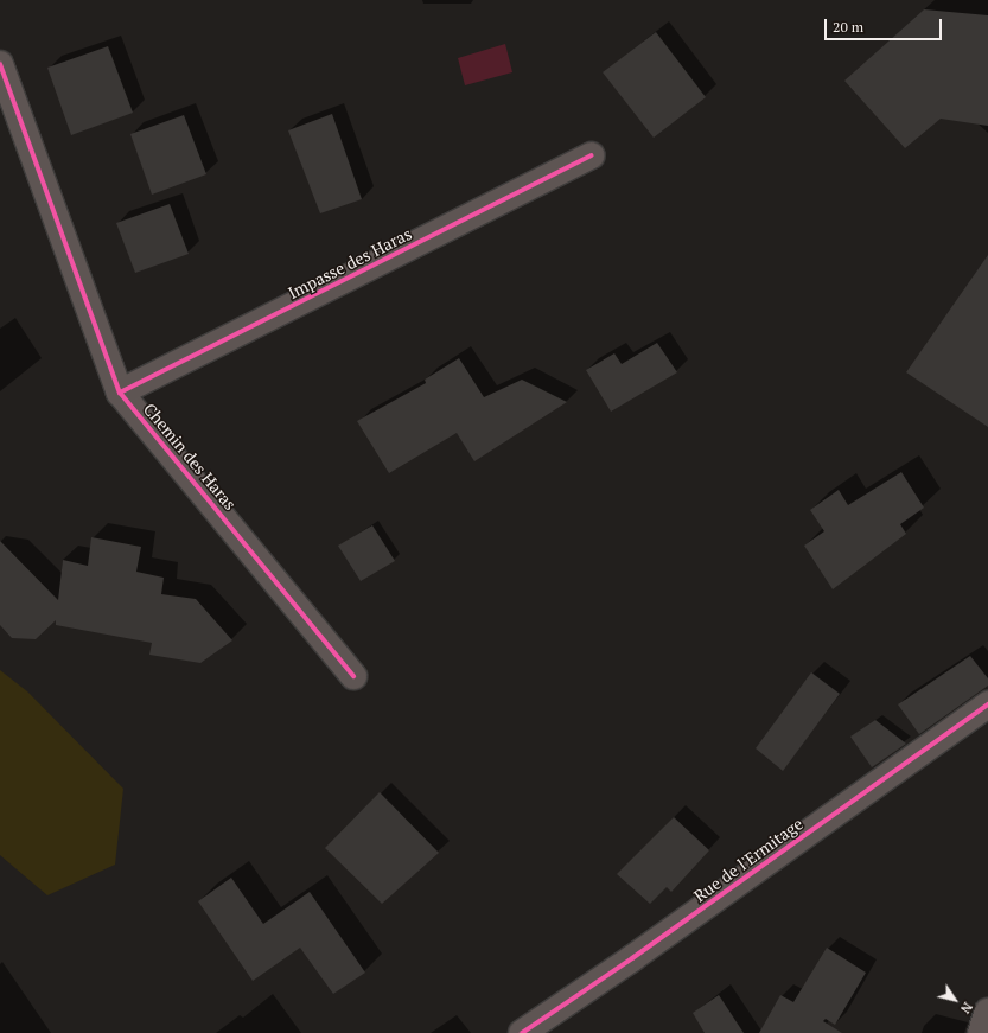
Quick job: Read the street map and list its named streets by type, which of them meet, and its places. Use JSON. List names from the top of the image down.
{
  "streets": {
    "street": ["Impasse des Haras", "Chemin des Haras", "Rue de l'Ermitage"]
  },
  "crossings": [
    ["Impasse des Haras", "Chemin des Haras"]
  ],
  "scale_bar": "20 m",
  "north": "bottom right"
}
